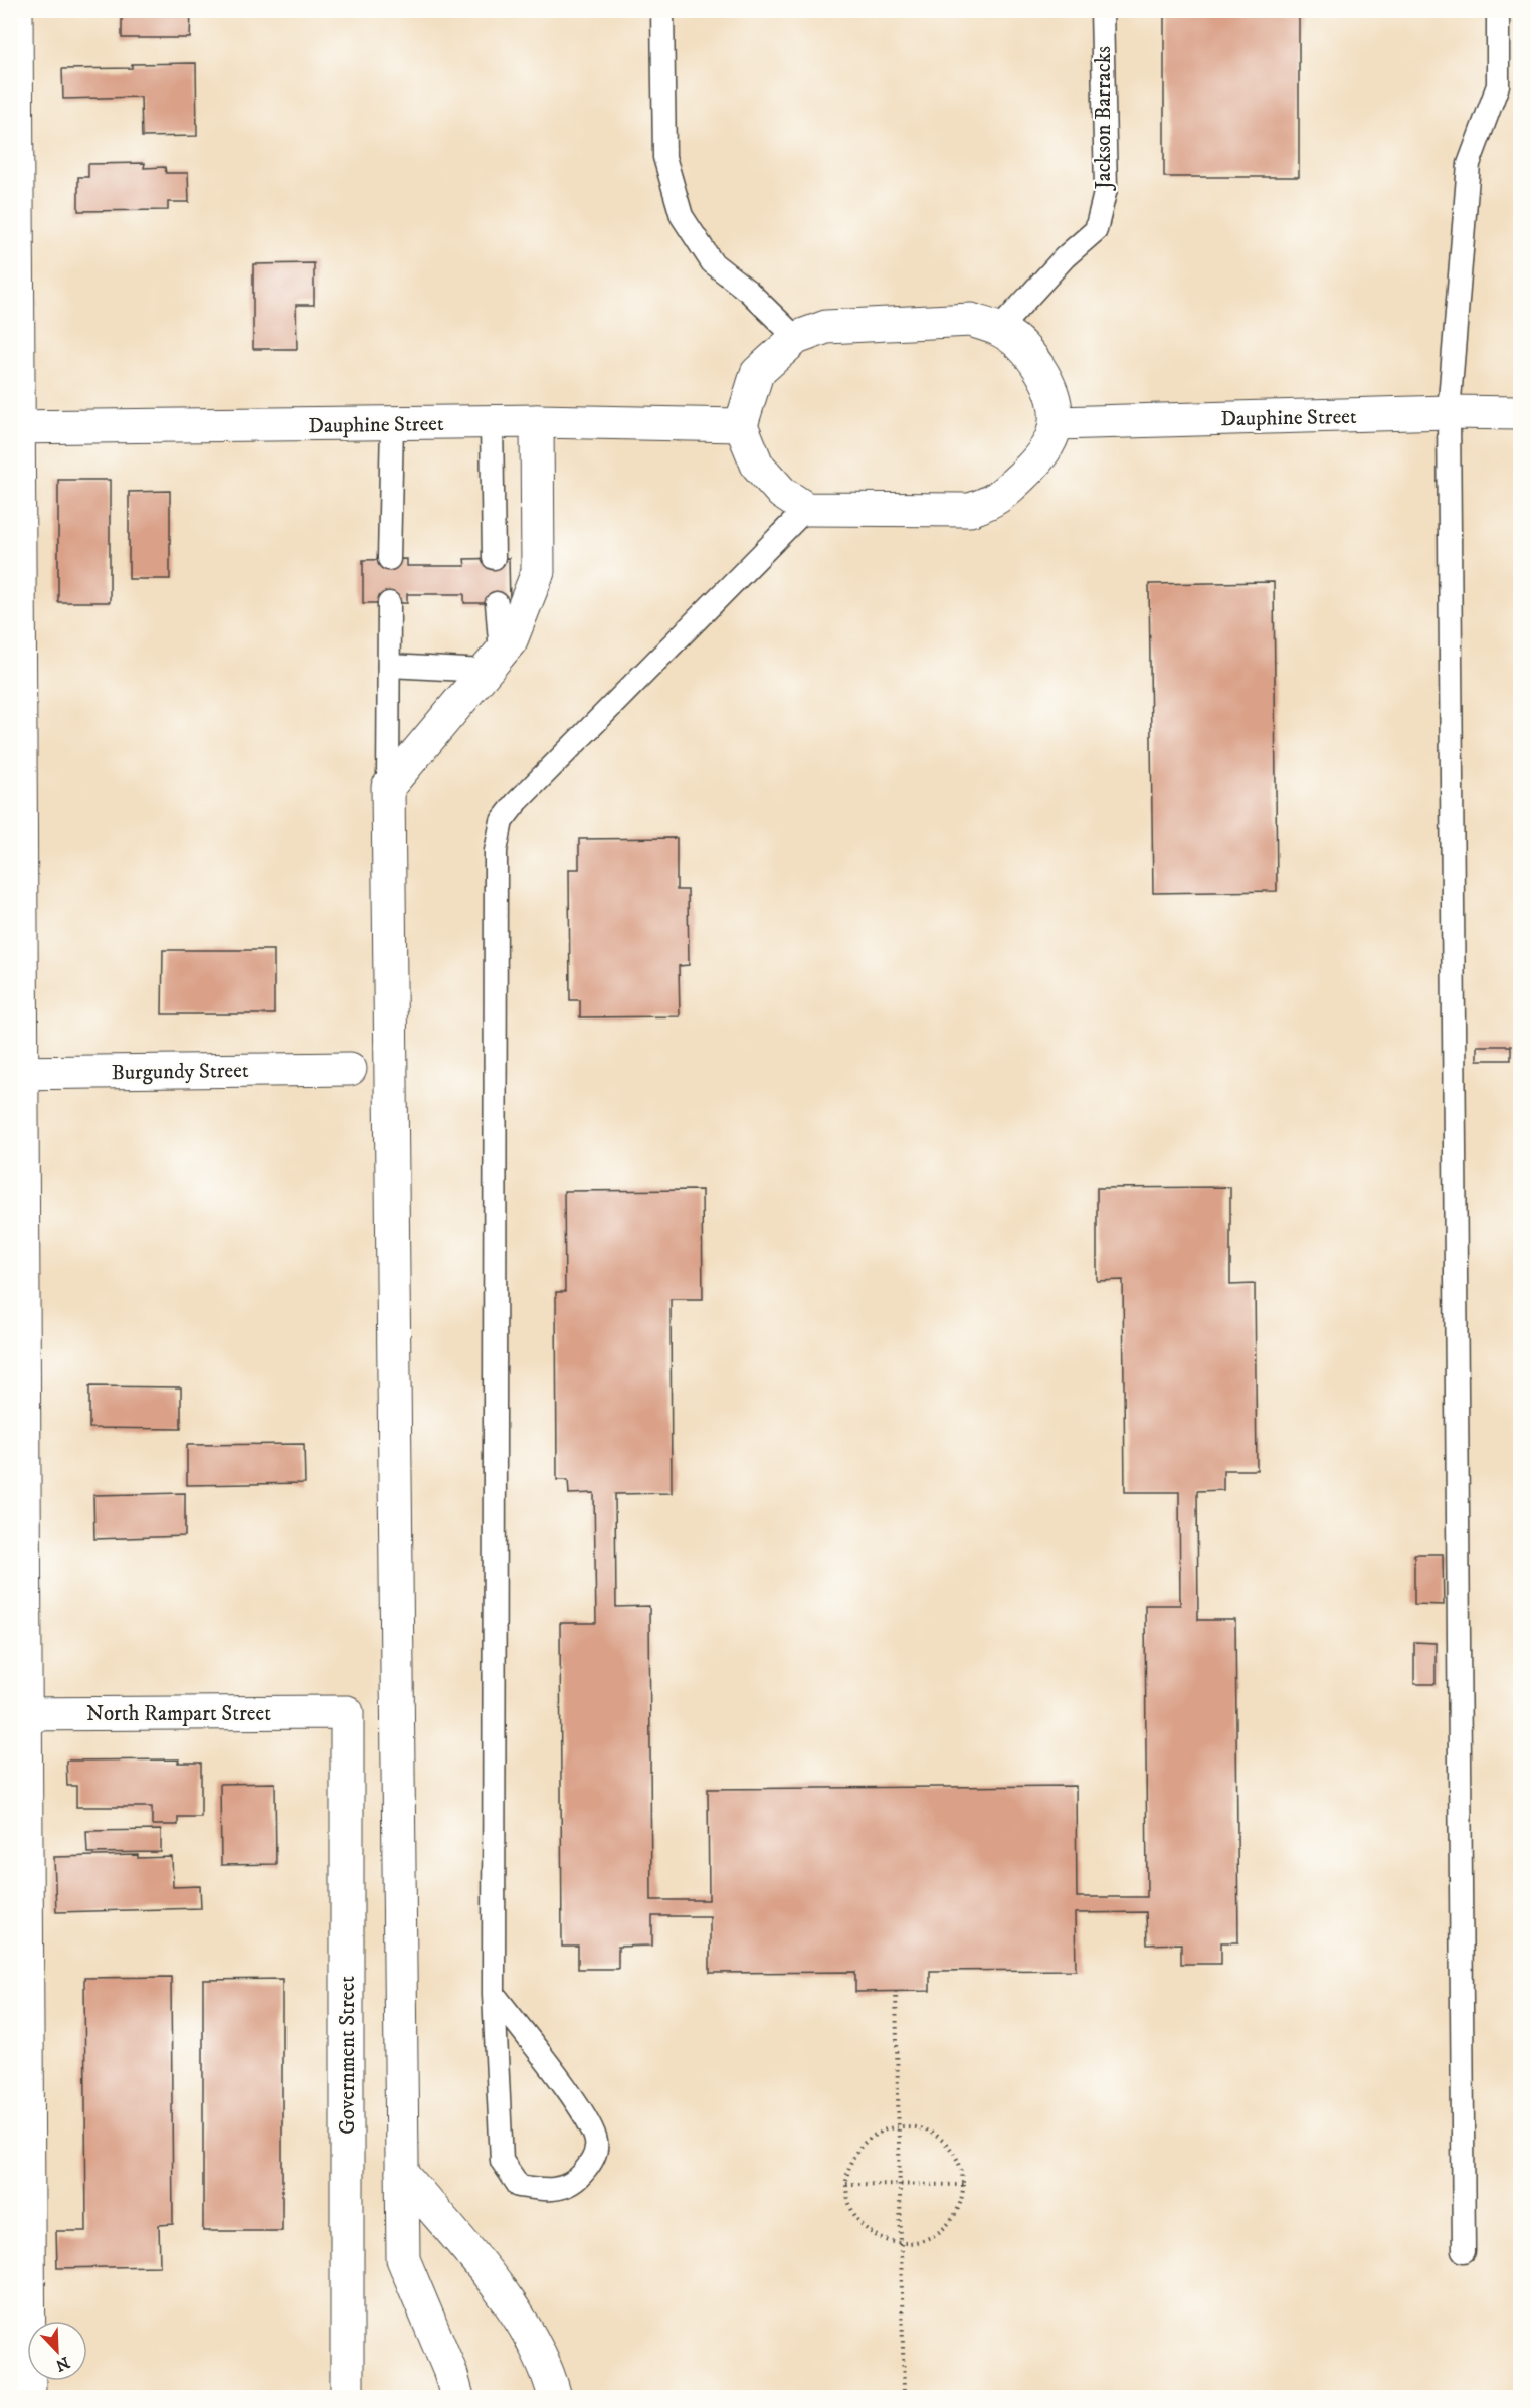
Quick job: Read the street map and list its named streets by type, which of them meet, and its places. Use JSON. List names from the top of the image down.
{
  "streets": {
    "street": [
      "Dauphine Street",
      "Burgundy Street",
      "North Rampart Street",
      "Government Street"
    ],
    "lane": ["Jackson Barracks"]
  },
  "crossings": [
    ["North Rampart Street", "Government Street"]
  ],
  "north": "bottom right"
}
